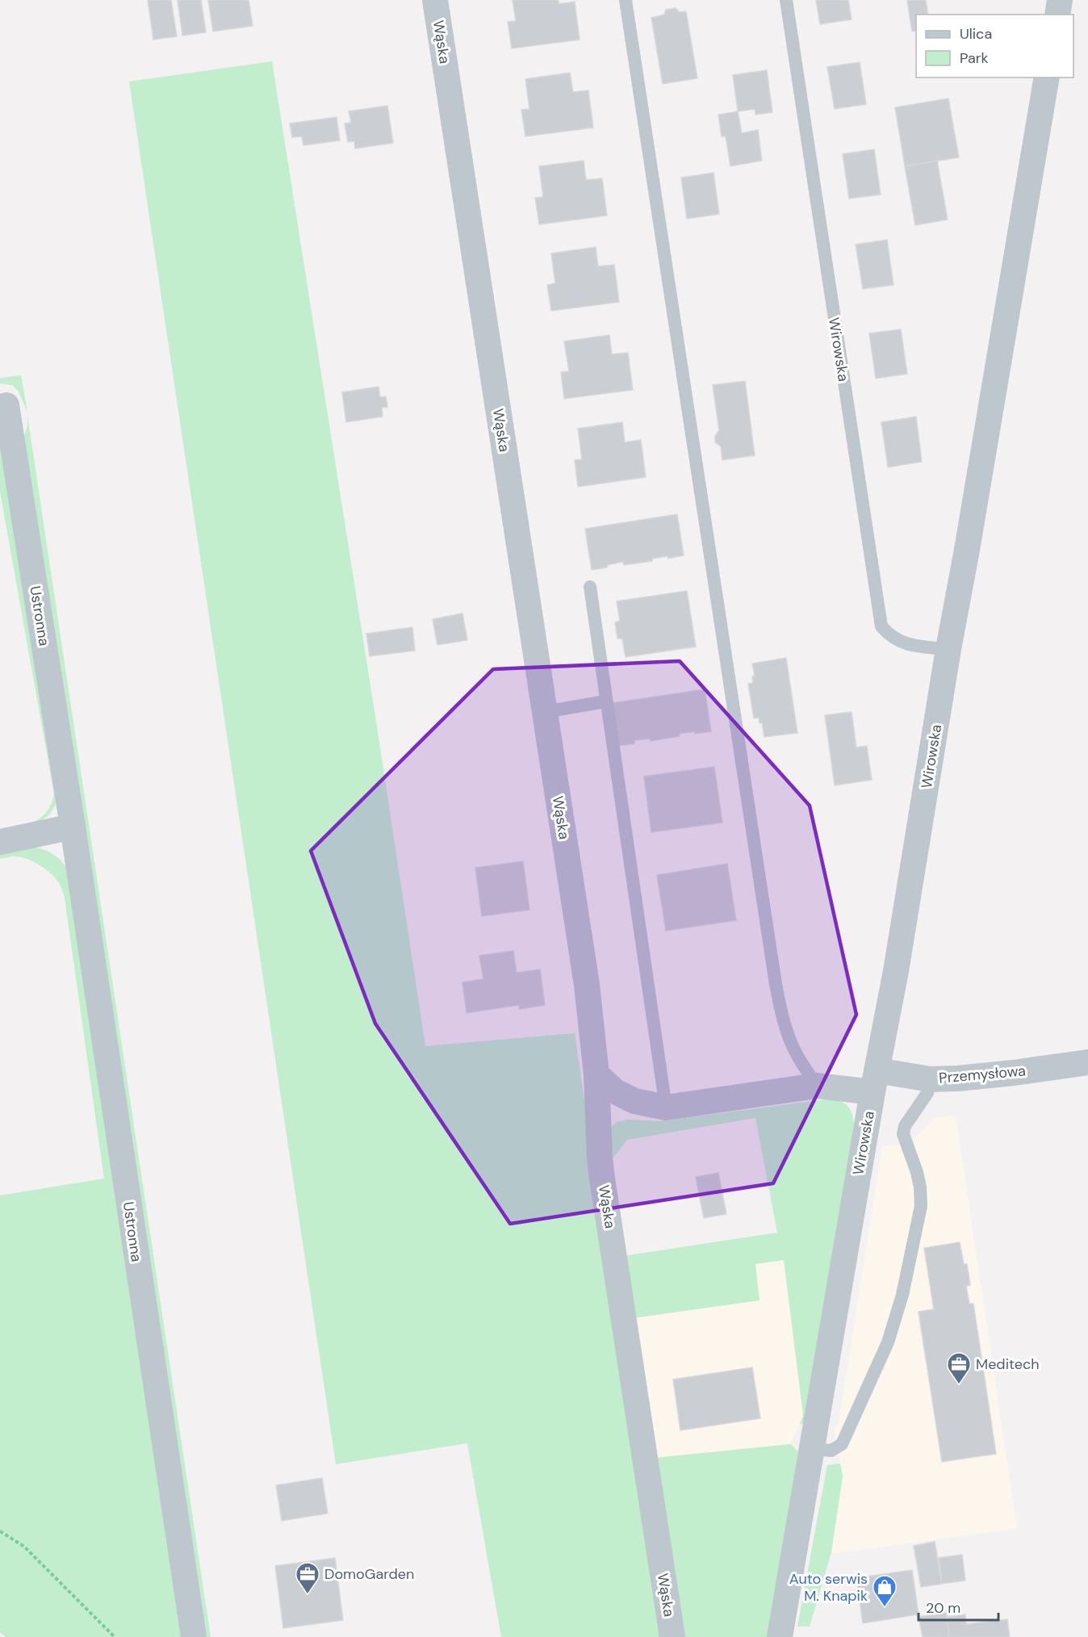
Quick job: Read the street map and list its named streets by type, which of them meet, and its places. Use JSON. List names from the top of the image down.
{
  "streets": {
    "street": [
      "Wąska",
      "Wirowska",
      "Ustronna",
      "Przemysłowa"
    ]
  },
  "crossings": [
    ["Wąska", "Przemysłowa"],
    ["Wirowska", "Przemysłowa"]
  ],
  "places": {
    "office": ["Meditech", "DomoGarden"],
    "shop": ["Auto serwis M. Knapik"]
  },
  "legend": ["Ulica", "Park"],
  "scale_bar": "20 m"
}
